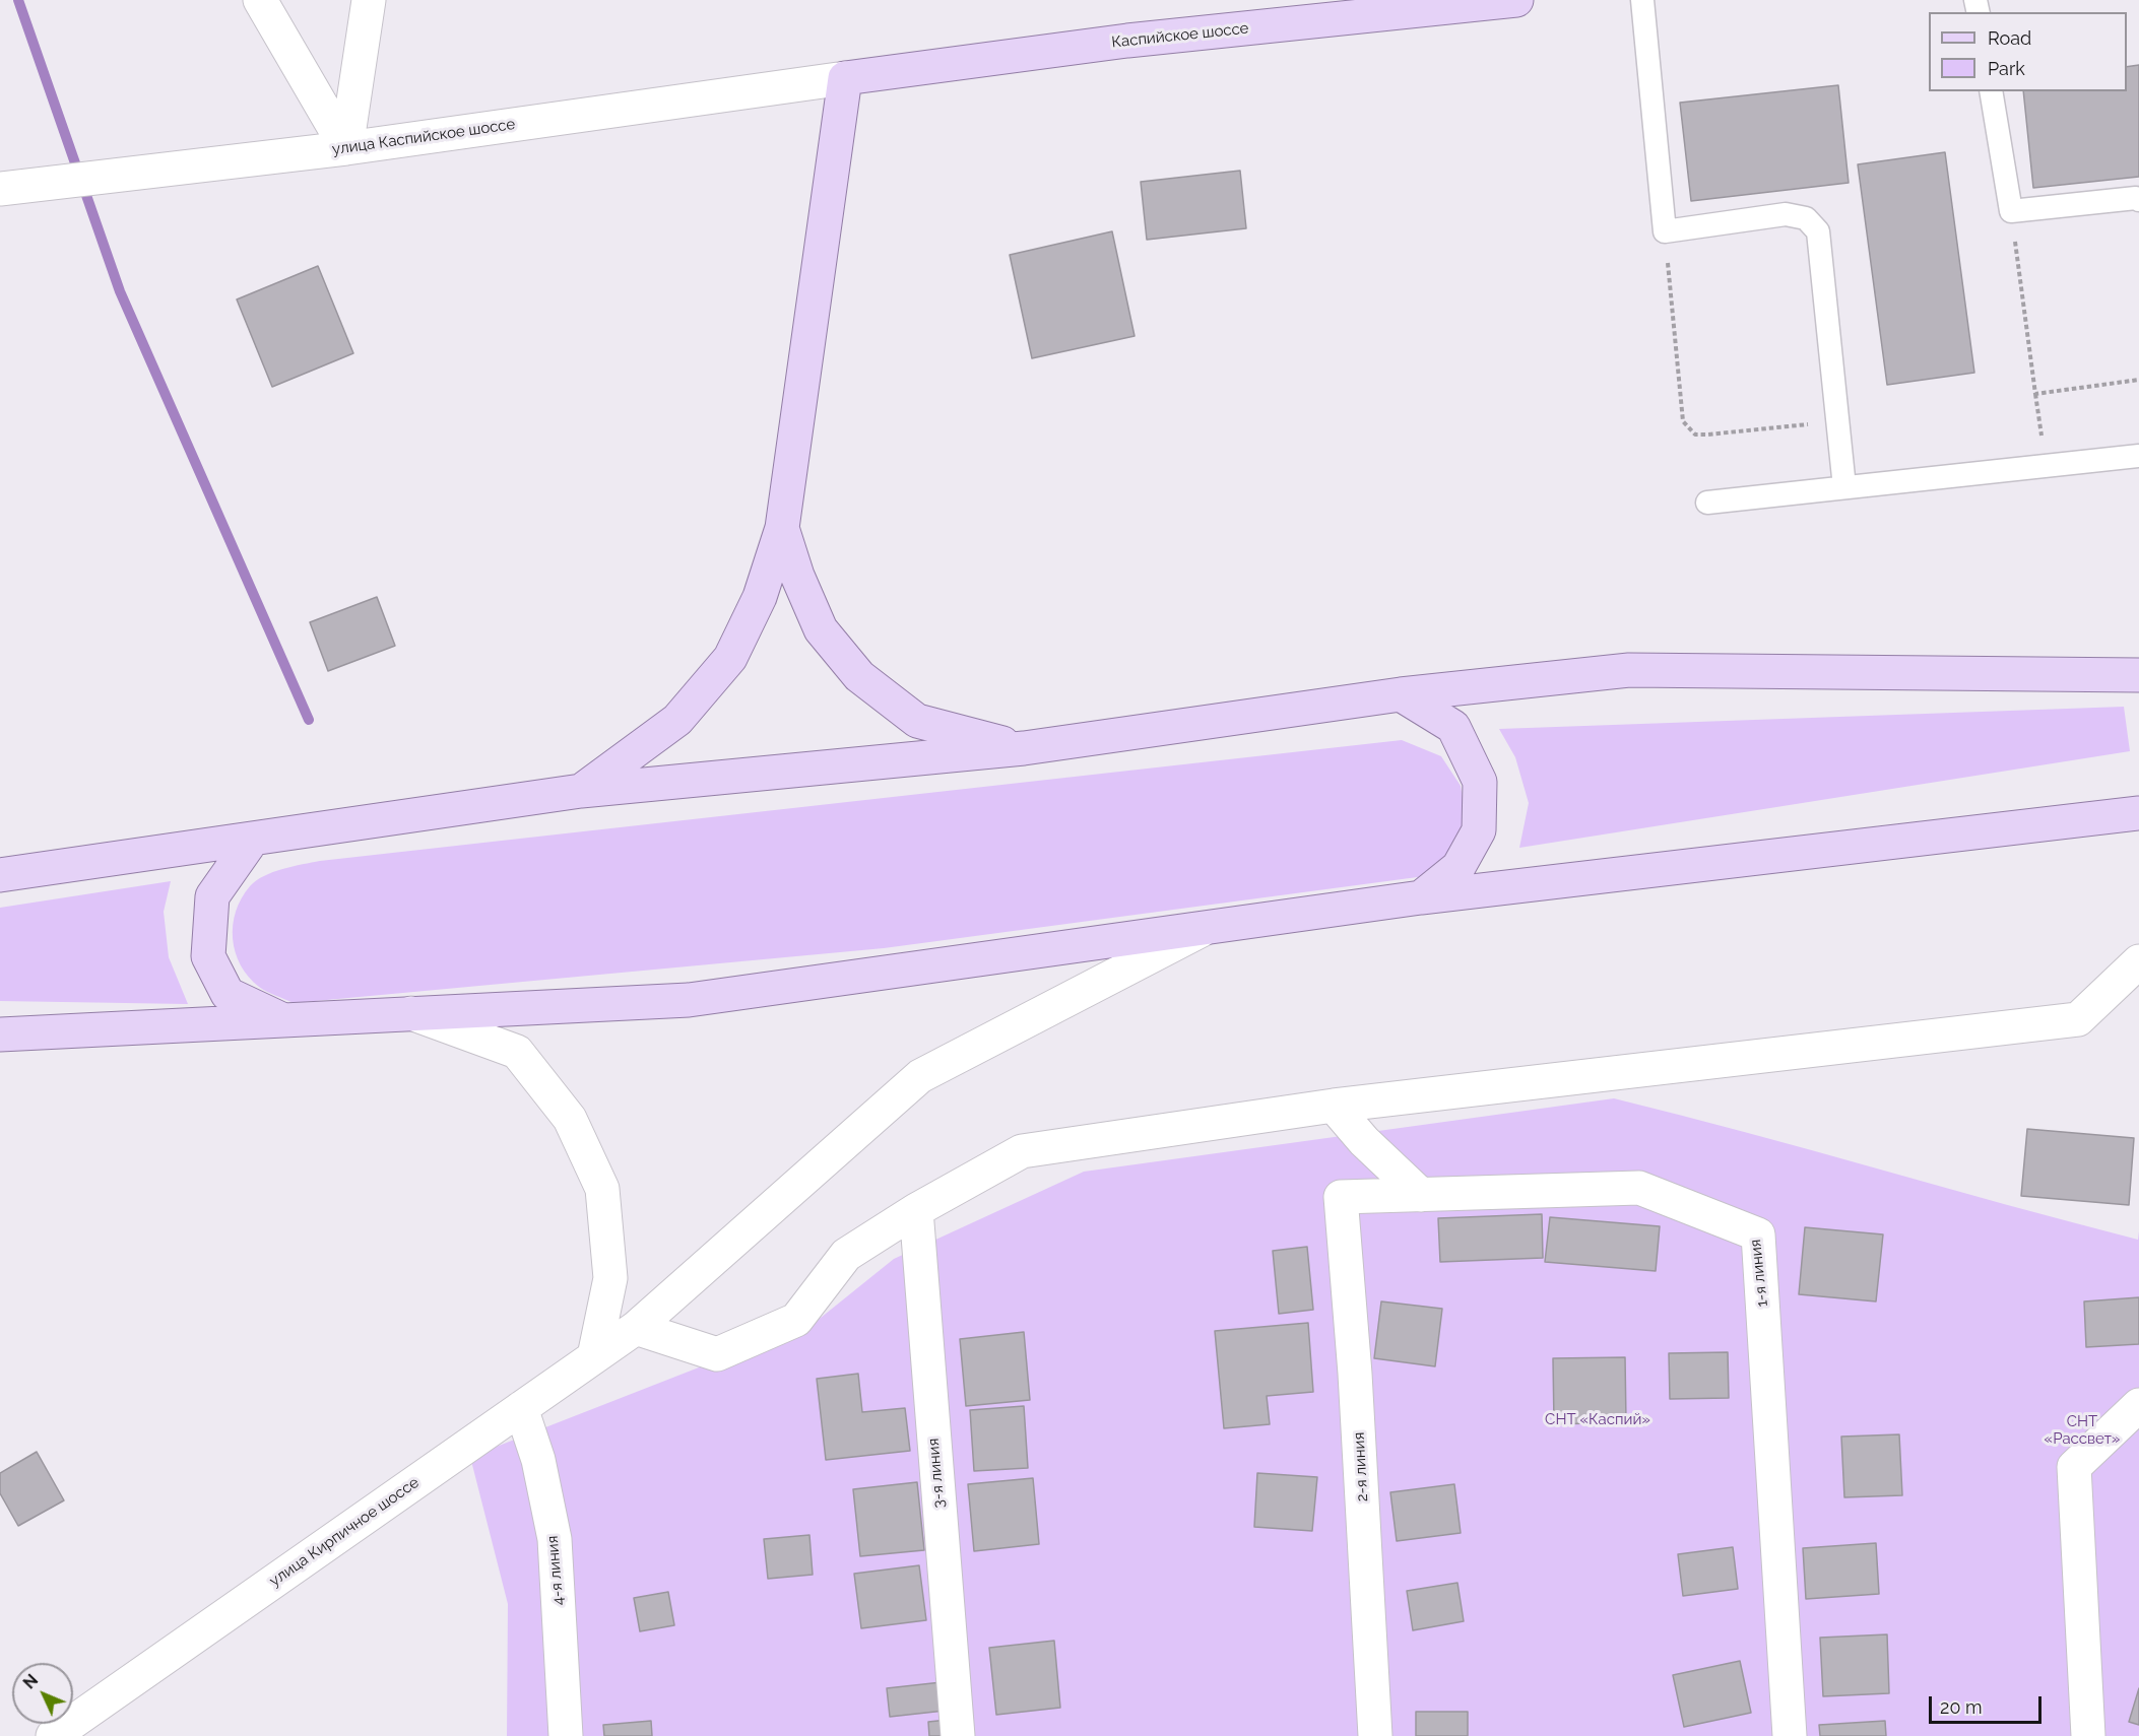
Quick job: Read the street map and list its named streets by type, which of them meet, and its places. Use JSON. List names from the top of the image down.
{
  "streets": {
    "main road": ["Каспийское шоссе"],
    "street": [
      "улица Каспийское шоссе",
      "1-я линия",
      "2-я линия",
      "3-я линия",
      "улица Кирпичное шоссе",
      "4-я линия"
    ]
  },
  "crossings": [
    ["Каспийское шоссе", "улица Каспийское шоссе"],
    ["1-я линия", "2-я линия"],
    ["улица Кирпичное шоссе", "4-я линия"]
  ],
  "parks": ["СНТ «Каспий»", "СНТ «Рассвет»"],
  "legend": ["Road", "Park"],
  "scale_bar": "20 m",
  "north": "top left"
}
